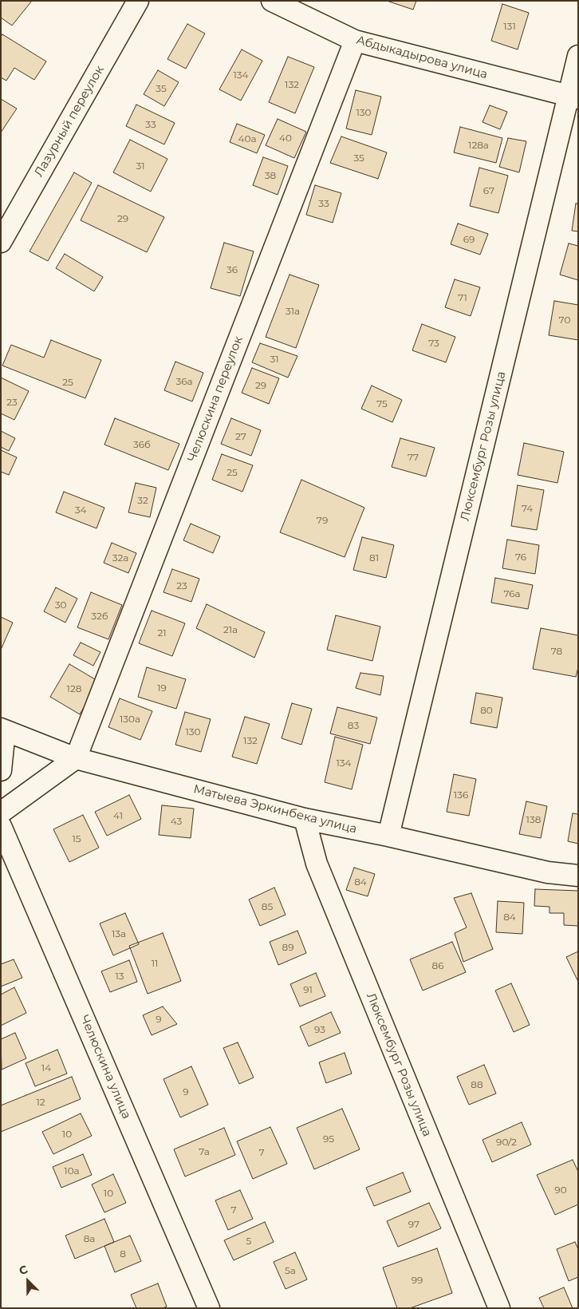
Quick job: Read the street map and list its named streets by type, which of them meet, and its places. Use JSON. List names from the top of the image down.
{
  "streets": {
    "street": [
      "Абдыкадырова улица",
      "Лазурный переулок",
      "Челюскина переулок",
      "Люксембург Розы улица",
      "Матыева Эркинбека улица",
      "Челюскина улица"
    ]
  },
  "crossings": [
    ["Абдыкадырова улица", "Челюскина переулок"],
    ["Абдыкадырова улица", "Люксембург Розы улица"],
    ["Челюскина переулок", "Матыева Эркинбека улица"],
    ["Люксембург Розы улица", "Матыева Эркинбека улица"]
  ],
  "house_numbers": [
    "131",
    "134",
    "132",
    "35",
    "130",
    "33",
    "40",
    "40a",
    "128a",
    "35",
    "31",
    "38",
    "67",
    "33",
    "29",
    "69",
    "36",
    "71",
    "31a",
    "70",
    "73",
    "31",
    "36а",
    "25",
    "29",
    "23",
    "75",
    "27",
    "36б",
    "77",
    "25",
    "32",
    "74",
    "34",
    "79",
    "76",
    "32а",
    "81",
    "23",
    "76a",
    "30",
    "32б",
    "21a",
    "21",
    "78",
    "19",
    "128",
    "80",
    "130a",
    "83",
    "130",
    "132",
    "134",
    "136",
    "41",
    "138",
    "43",
    "15",
    "84",
    "85",
    "84",
    "13a",
    "89",
    "11",
    "86",
    "13",
    "91",
    "9",
    "93",
    "14",
    "88",
    "9",
    "12",
    "10",
    "95",
    "90/2",
    "7a",
    "7",
    "10a",
    "90",
    "10",
    "7",
    "97",
    "8a",
    "5",
    "8",
    "5a",
    "99"
  ],
  "north": "top left"
}
